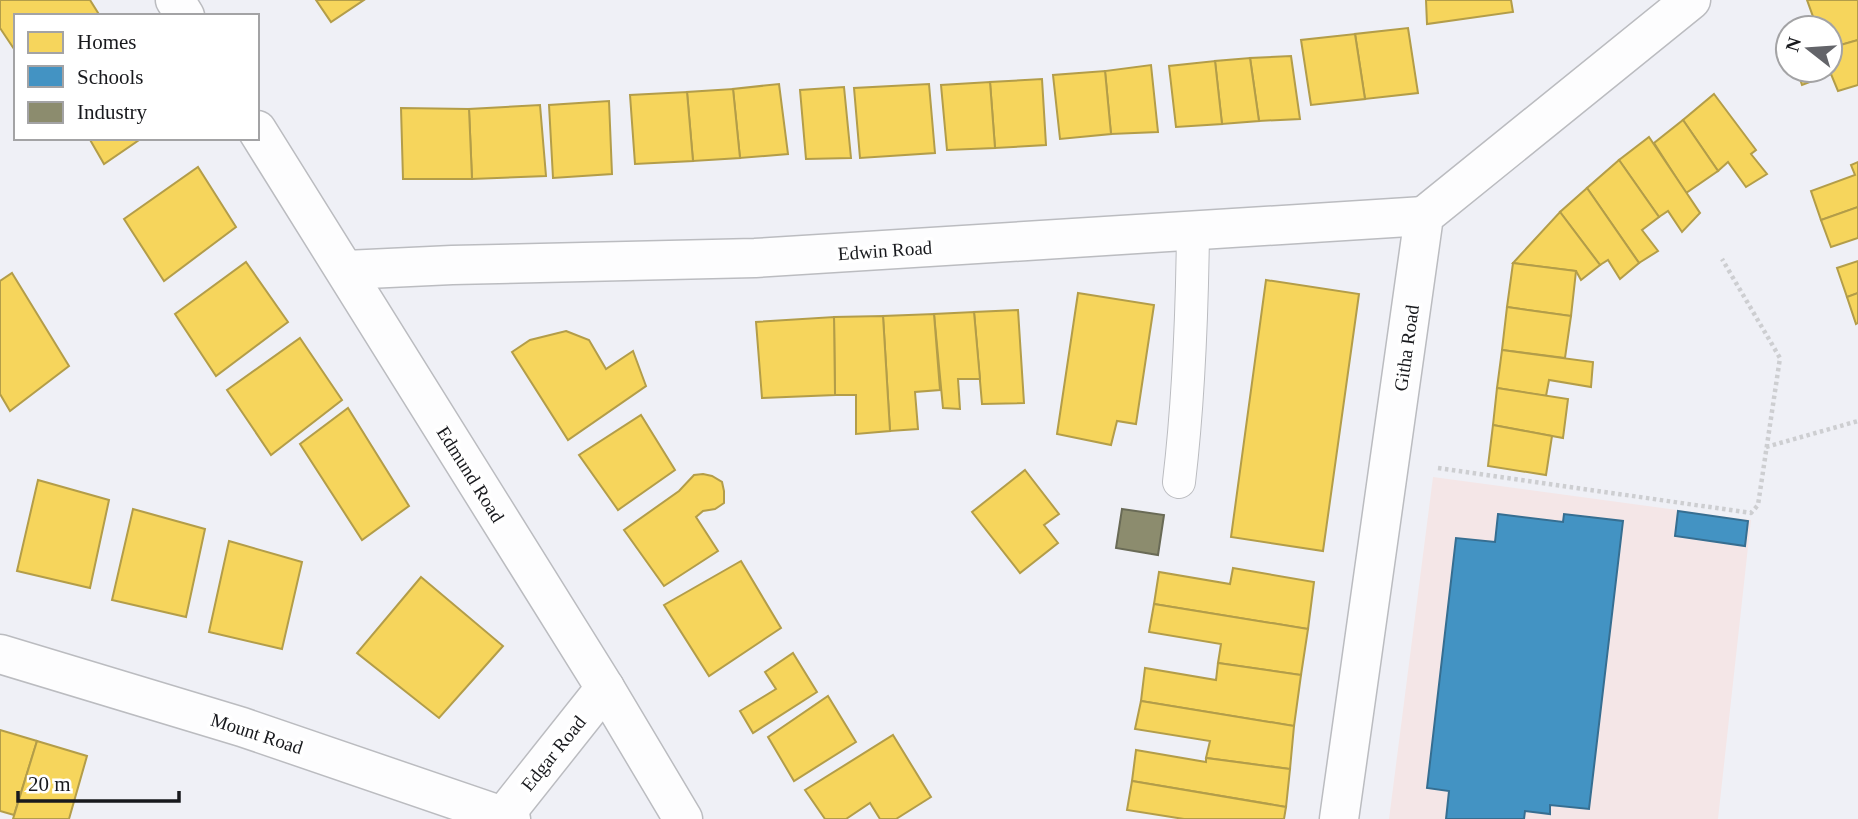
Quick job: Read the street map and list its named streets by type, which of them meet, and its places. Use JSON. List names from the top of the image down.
{
  "streets": {
    "street": [
      "Edwin Road",
      "Githa Road",
      "Edmund Road",
      "Mount Road",
      "Edgar Road"
    ]
  },
  "crossings": [
    ["Edwin Road", "Githa Road"],
    ["Edwin Road", "Edmund Road"],
    ["Edmund Road", "Edgar Road"],
    ["Mount Road", "Edgar Road"]
  ],
  "legend": ["Homes", "Schools", "Industry"],
  "scale_bar": "20 m",
  "north": "left"
}
